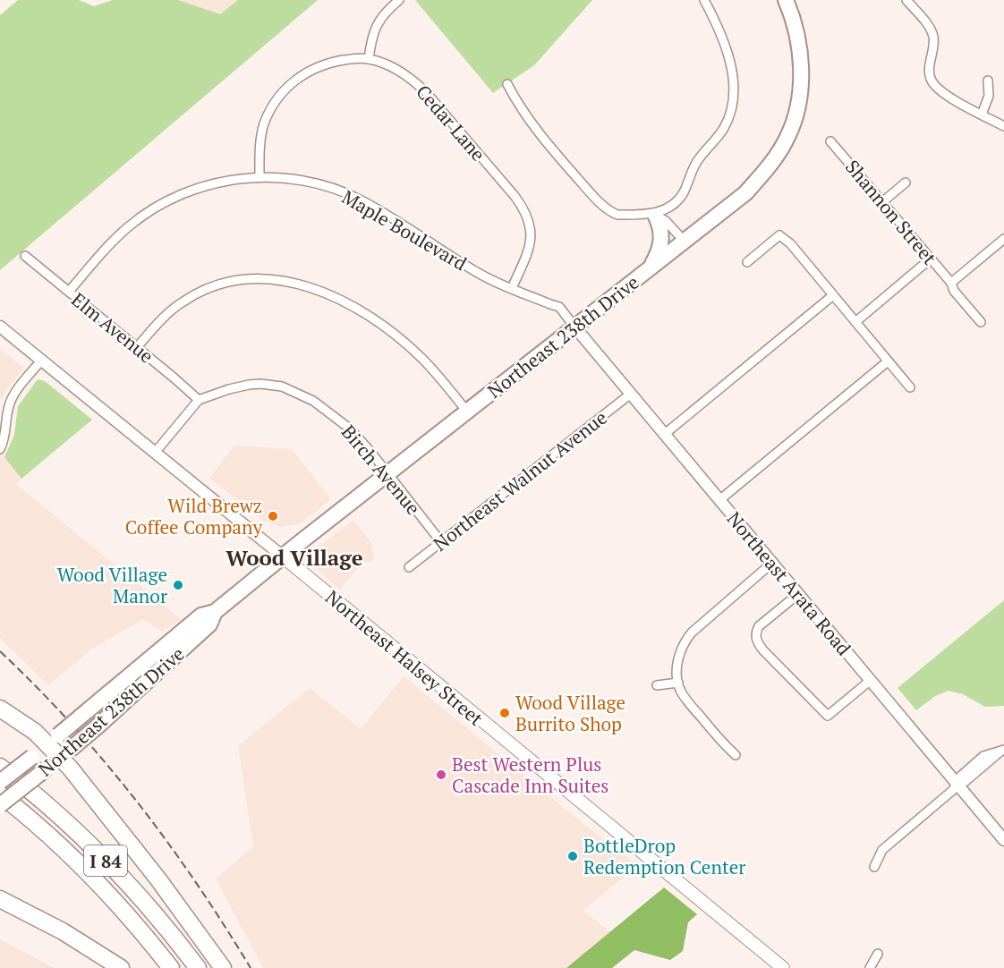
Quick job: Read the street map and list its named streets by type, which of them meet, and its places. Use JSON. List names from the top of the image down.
{
  "streets": {
    "highway": ["Northeast 238th Drive", "I 84"],
    "main road": ["Northeast Halsey Street"],
    "street": [
      "Cedar Lane",
      "Shannon Street",
      "Maple Boulevard",
      "Elm Avenue",
      "Birch Avenue",
      "Northeast Walnut Avenue",
      "Northeast Arata Road"
    ]
  },
  "crossings": [
    ["Cedar Lane", "Maple Boulevard"],
    ["Maple Boulevard", "Elm Avenue"],
    ["Maple Boulevard", "Northeast 238th Drive"],
    ["Maple Boulevard", "Northeast Arata Road"],
    ["Elm Avenue", "Birch Avenue"],
    ["Northeast 238th Drive", "Birch Avenue"],
    ["Northeast 238th Drive", "Northeast Arata Road"],
    ["Northeast 238th Drive", "Northeast Halsey Street"],
    ["Birch Avenue", "Northeast Walnut Avenue"],
    ["Northeast Walnut Avenue", "Northeast Arata Road"]
  ],
  "districts": ["Wood Village"],
  "places": [
    "Wild Brewz Coffee Company",
    "Wood Village Manor",
    "Wood Village Burrito Shop",
    "Best Western Plus Cascade Inn Suites",
    "BottleDrop Redemption Center"
  ]
}
